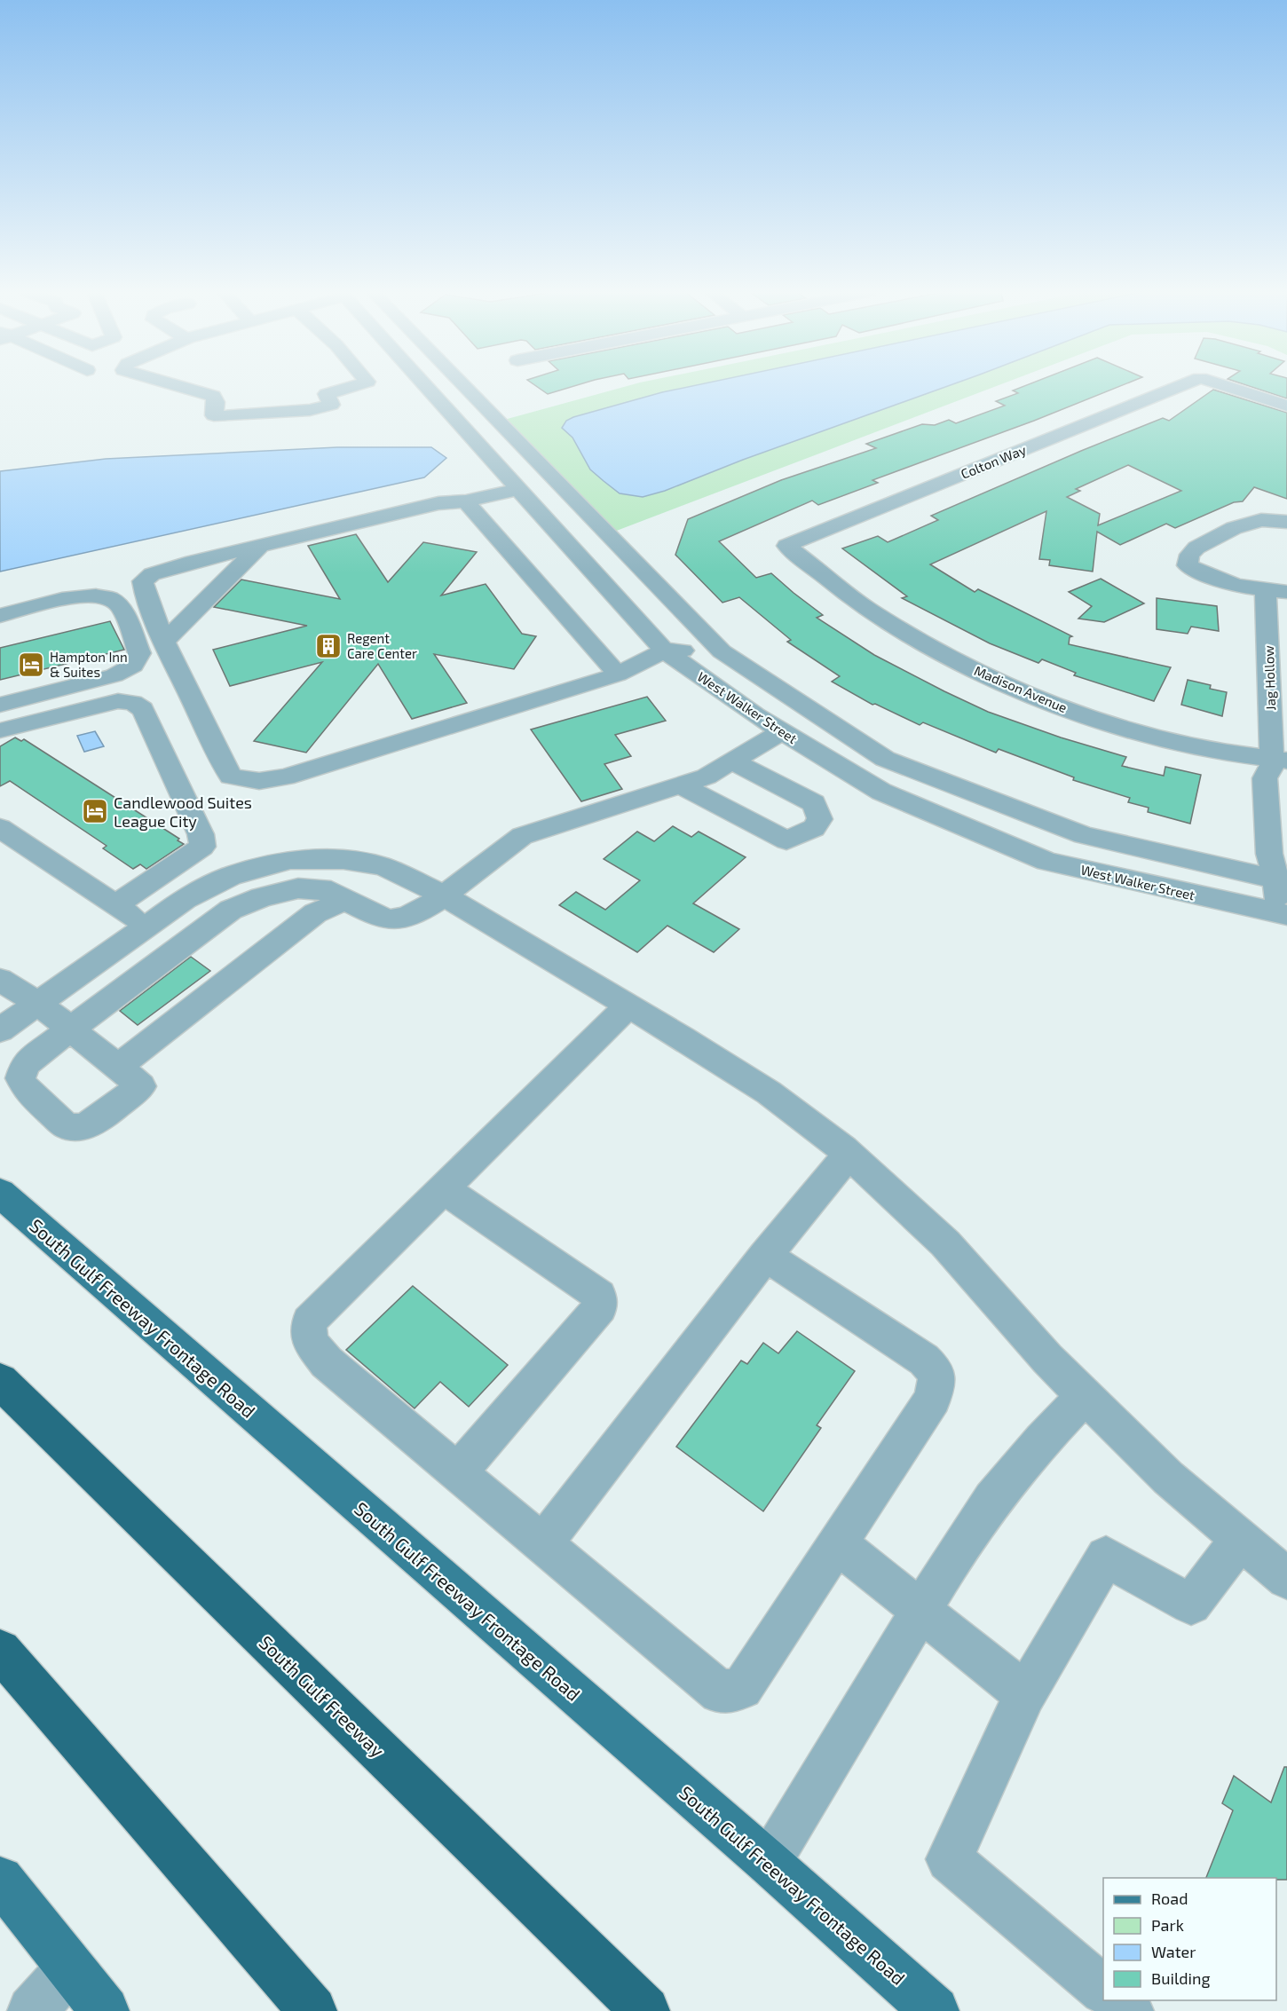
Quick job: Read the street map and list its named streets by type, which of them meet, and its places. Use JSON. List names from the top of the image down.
{
  "streets": {
    "highway": ["South Gulf Freeway"],
    "main road": ["South Gulf Freeway Frontage Road"],
    "street": [
      "Colton Way",
      "Jag Hollow",
      "Madison Avenue",
      "West Walker Street"
    ]
  },
  "crossings": [
    ["Colton Way", "Madison Avenue"],
    ["Jag Hollow", "Madison Avenue"],
    ["Jag Hollow", "West Walker Street"]
  ],
  "places": {
    "building": ["Regent Care Center"],
    "hotel": ["Hampton Inn & Suites", "Candlewood Suites League City"]
  },
  "legend": [
    "Road",
    "Park",
    "Water",
    "Building"
  ]
}
